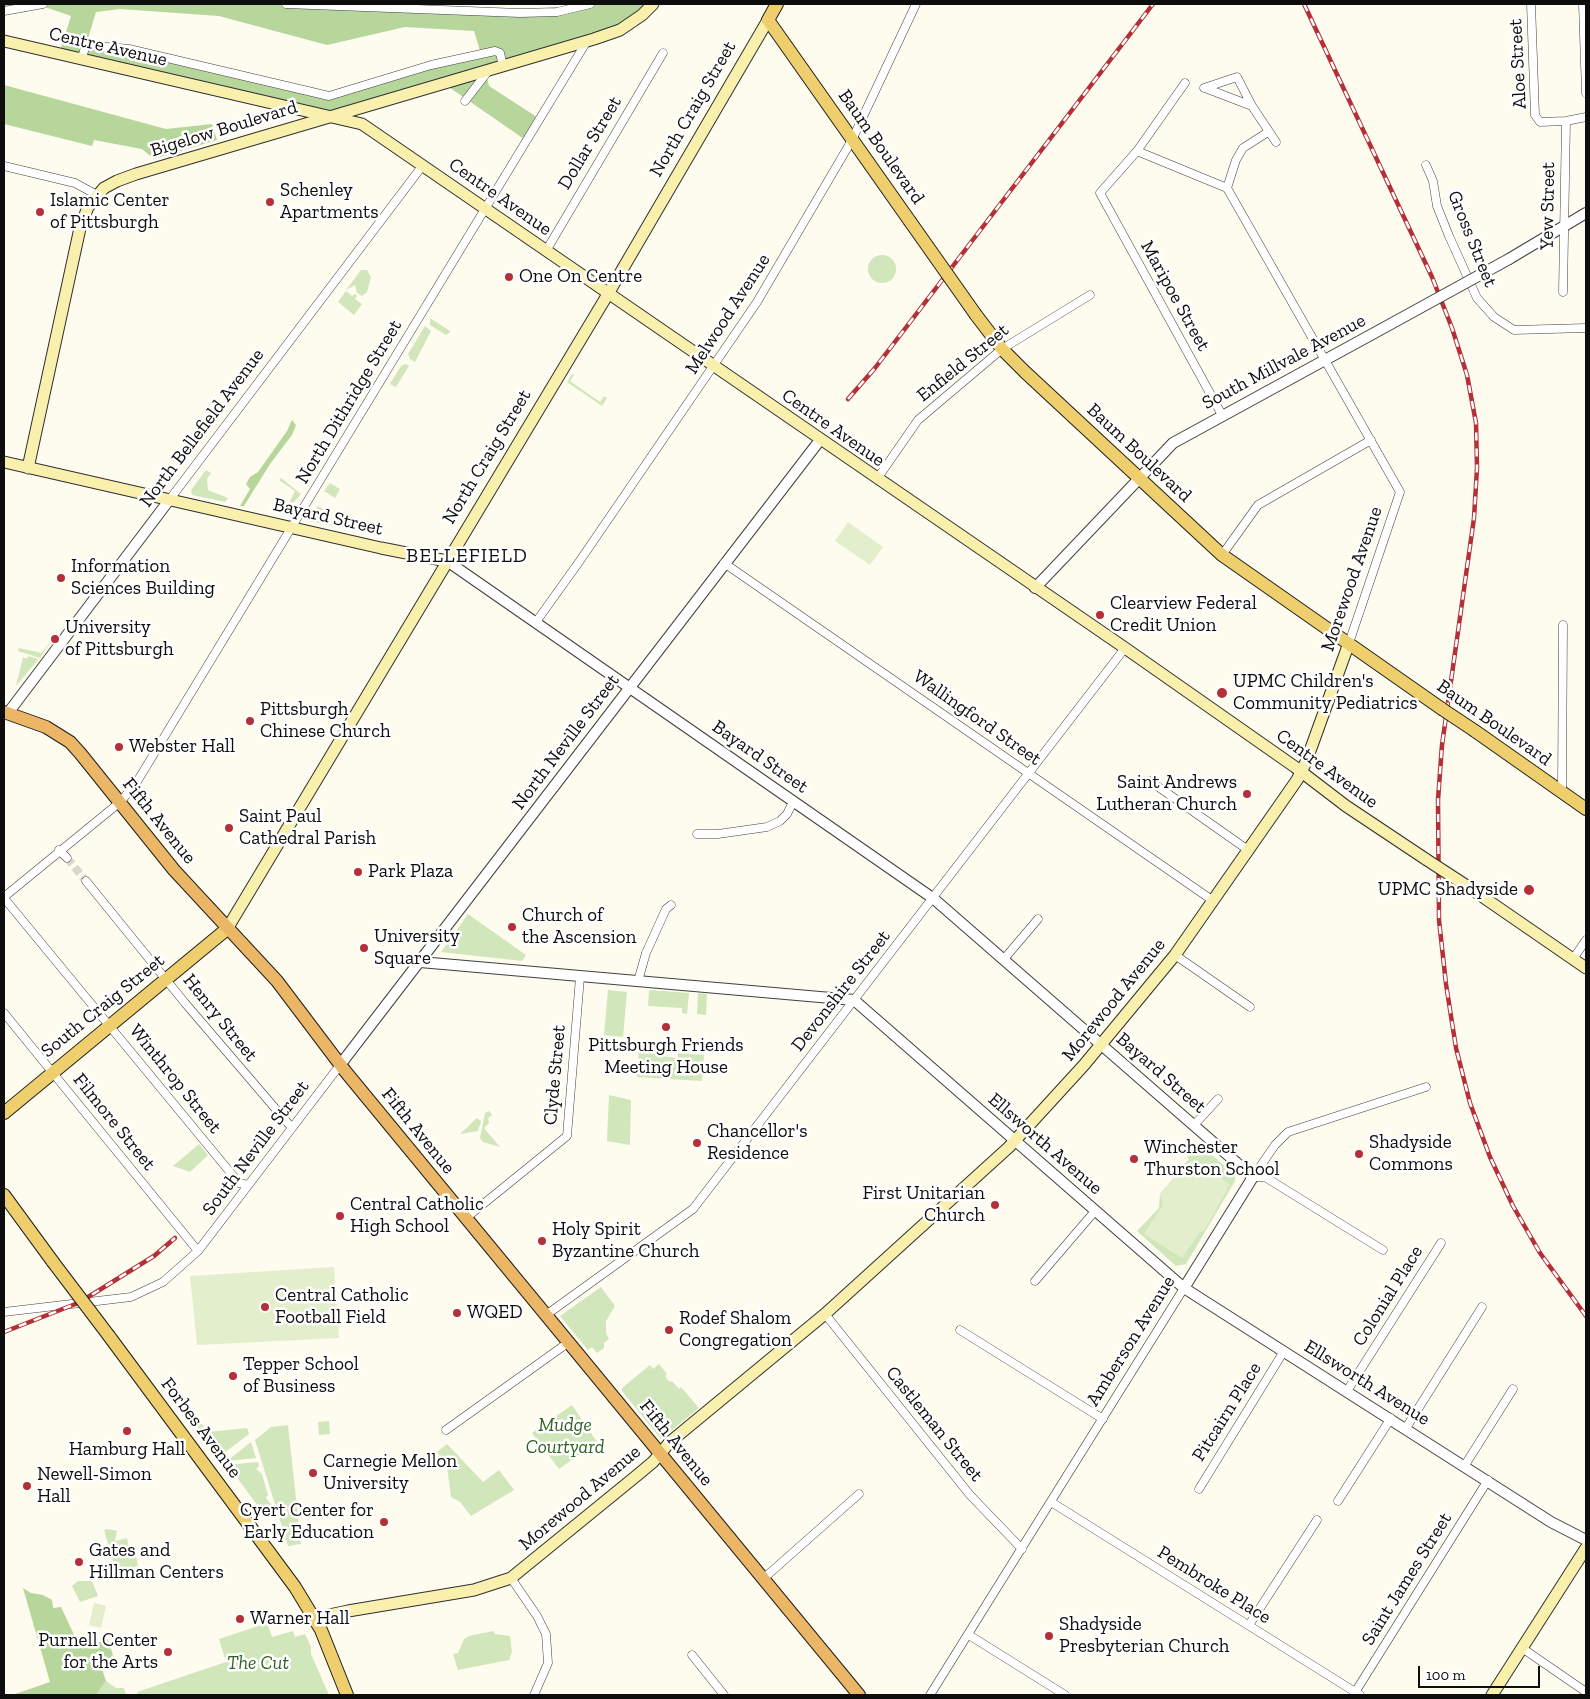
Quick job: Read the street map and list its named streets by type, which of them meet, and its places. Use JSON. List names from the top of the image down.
{
  "streets": {
    "highway": ["Fifth Avenue"],
    "main road": [
      "Centre Avenue",
      "North Craig Street",
      "Bigelow Boulevard",
      "Baum Boulevard",
      "Bayard Street",
      "Morewood Avenue",
      "South Craig Street",
      "Forbes Avenue"
    ],
    "street": [
      "Aloe Street",
      "Dollar Street",
      "Yew Street",
      "Gross Street",
      "Maripoe Street",
      "Melwood Avenue",
      "South Millvale Avenue",
      "Enfield Street",
      "North Dithridge Street",
      "North Bellefield Avenue",
      "Wallingford Street",
      "North Neville Street",
      "Devonshire Street",
      "Henry Street",
      "Clyde Street",
      "Winthrop Street",
      "Filmore Street",
      "Ellsworth Avenue",
      "South Neville Street",
      "Colonial Place",
      "Amberson Avenue",
      "Pitcairn Place",
      "Castleman Street",
      "Saint James Street",
      "Pembroke Place"
    ]
  },
  "crossings": [
    ["Centre Avenue", "North Craig Street"],
    ["Centre Avenue", "Bigelow Boulevard"],
    ["Centre Avenue", "Dollar Street"],
    ["Centre Avenue", "Melwood Avenue"],
    ["Centre Avenue", "South Millvale Avenue"],
    ["Centre Avenue", "Enfield Street"],
    ["Centre Avenue", "North Dithridge Street"],
    ["Centre Avenue", "North Bellefield Avenue"],
    ["Centre Avenue", "Morewood Avenue"],
    ["Centre Avenue", "North Neville Street"],
    ["Centre Avenue", "Devonshire Street"],
    ["Aloe Street", "Yew Street"],
    ["North Craig Street", "Baum Boulevard"],
    ["North Craig Street", "Bayard Street"],
    ["North Craig Street", "Fifth Avenue"],
    ["North Craig Street", "South Craig Street"],
    ["Bigelow Boulevard", "North Dithridge Street"],
    ["Bigelow Boulevard", "Bayard Street"],
    ["Baum Boulevard", "Melwood Avenue"],
    ["Baum Boulevard", "South Millvale Avenue"],
    ["Baum Boulevard", "Enfield Street"],
    ["Baum Boulevard", "Morewood Avenue"],
    ["Yew Street", "South Millvale Avenue"],
    ["Maripoe Street", "South Millvale Avenue"],
    ["Melwood Avenue", "Bayard Street"],
    ["South Millvale Avenue", "Morewood Avenue"],
    ["North Dithridge Street", "Bayard Street"],
    ["North Dithridge Street", "Fifth Avenue"],
    ["North Dithridge Street", "Winthrop Street"],
    ["North Bellefield Avenue", "Bayard Street"],
    ["North Bellefield Avenue", "Fifth Avenue"],
    ["Bayard Street", "Morewood Avenue"],
    ["Bayard Street", "North Neville Street"],
    ["Bayard Street", "Devonshire Street"],
    ["Bayard Street", "Amberson Avenue"],
    ["Morewood Avenue", "Wallingford Street"],
    ["Morewood Avenue", "Fifth Avenue"],
    ["Morewood Avenue", "Ellsworth Avenue"],
    ["Morewood Avenue", "Castleman Street"],
    ["Morewood Avenue", "Forbes Avenue"],
    ["Wallingford Street", "North Neville Street"],
    ["Wallingford Street", "Devonshire Street"],
    ["North Neville Street", "Fifth Avenue"],
    ["North Neville Street", "South Neville Street"],
    ["Fifth Avenue", "Devonshire Street"],
    ["Fifth Avenue", "South Craig Street"],
    ["Fifth Avenue", "Clyde Street"],
    ["Fifth Avenue", "South Neville Street"],
    ["Devonshire Street", "Ellsworth Avenue"],
    ["South Craig Street", "Henry Street"],
    ["South Craig Street", "Winthrop Street"],
    ["South Craig Street", "Filmore Street"],
    ["Henry Street", "South Neville Street"],
    ["Winthrop Street", "South Neville Street"],
    ["Filmore Street", "South Neville Street"],
    ["Ellsworth Avenue", "Colonial Place"],
    ["Ellsworth Avenue", "Amberson Avenue"],
    ["Ellsworth Avenue", "Pitcairn Place"],
    ["Ellsworth Avenue", "Saint James Street"],
    ["Amberson Avenue", "Castleman Street"],
    ["Amberson Avenue", "Pembroke Place"],
    ["Saint James Street", "Pembroke Place"]
  ],
  "districts": ["BELLEFIELD"],
  "parks": ["Mudge Courtyard", "The Cut"],
  "places": [
    "Schenley Apartments",
    "Islamic Center of Pittsburgh",
    "One On Centre",
    "Information Sciences Building",
    "Clearview Federal Credit Union",
    "University of Pittsburgh",
    "UPMC Children's Community Pediatrics",
    "Pittsburgh Chinese Church",
    "Webster Hall",
    "Saint Andrews Lutheran Church",
    "Saint Paul Cathedral Parish",
    "Park Plaza",
    "UPMC Shadyside",
    "Church of the Ascension",
    "University Square",
    "Pittsburgh Friends Meeting House",
    "Chancellor's Residence",
    "Shadyside Commons",
    "Winchester Thurston School",
    "First Unitarian Church",
    "Central Catholic High School",
    "Holy Spirit Byzantine Church",
    "Central Catholic Football Field",
    "WQED",
    "Rodef Shalom Congregation",
    "Tepper School of Business",
    "Hamburg Hall",
    "Carnegie Mellon University",
    "Newell-Simon Hall",
    "Cyert Center for Early Education",
    "Gates and Hillman Centers",
    "Warner Hall",
    "Shadyside Presbyterian Church",
    "Purnell Center for the Arts"
  ],
  "scale_bar": "100 m"
}
